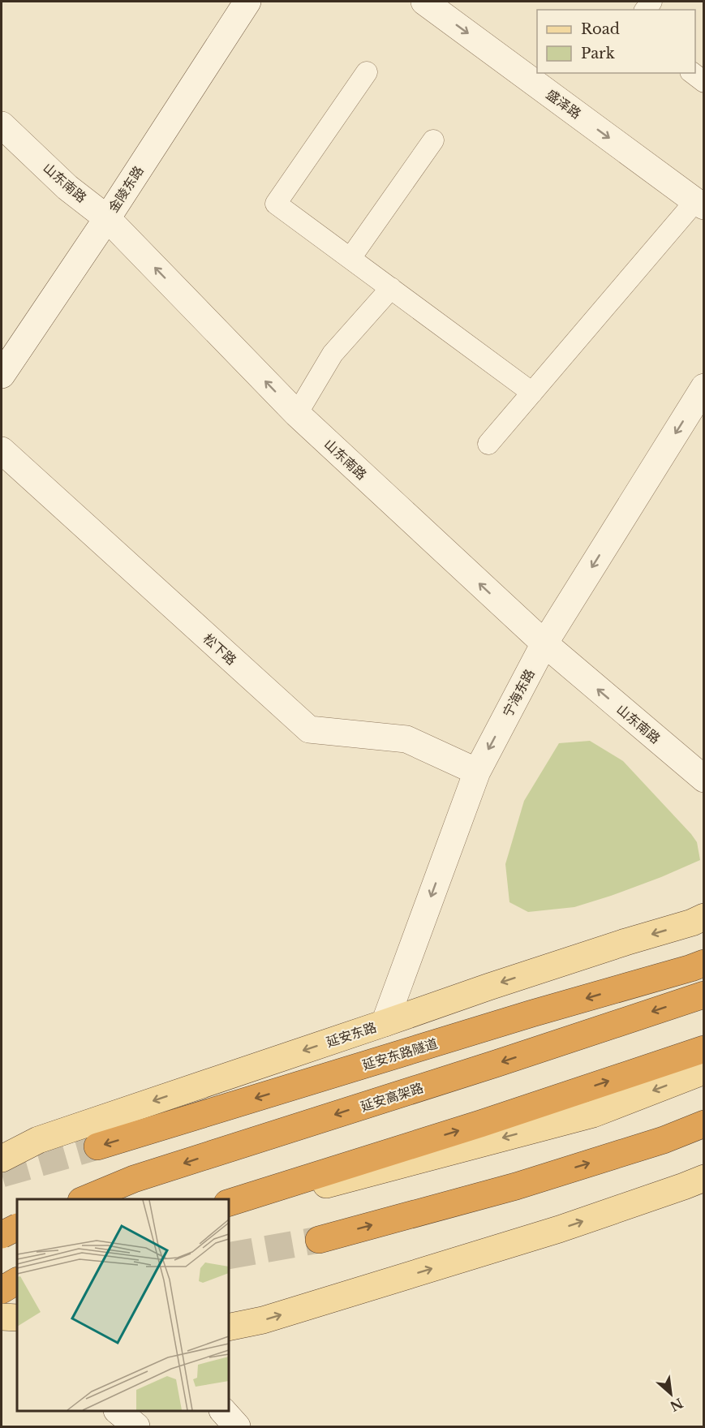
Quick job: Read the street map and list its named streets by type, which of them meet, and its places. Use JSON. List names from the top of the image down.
{
  "streets": {
    "highway": ["延安东路隧道", "延安高架路"],
    "main road": ["延安东路"],
    "street": [
      "盛泽路",
      "山东南路",
      "金陵东路",
      "松下路",
      "宁海东路"
    ]
  },
  "crossings": [
    ["山东南路", "金陵东路"],
    ["山东南路", "宁海东路"],
    ["松下路", "宁海东路"],
    ["宁海东路", "延安东路"]
  ],
  "one_way": ["盛泽路", "山东南路", "宁海东路"],
  "legend": ["Road", "Park"],
  "north": "bottom right"
}
